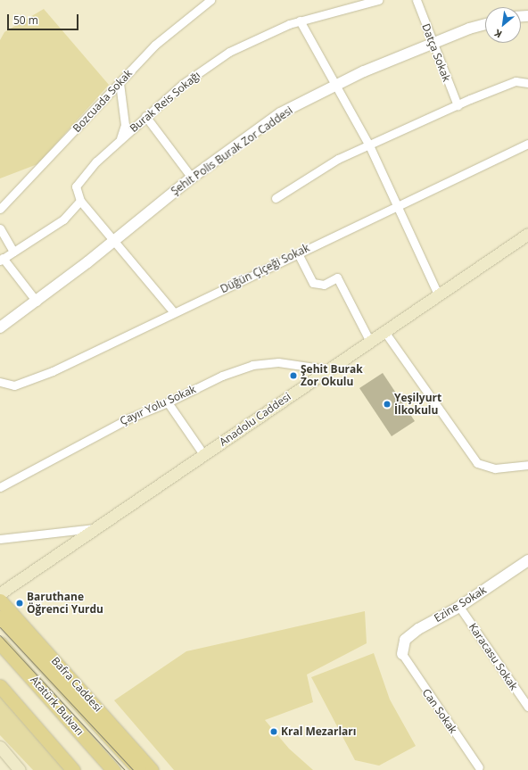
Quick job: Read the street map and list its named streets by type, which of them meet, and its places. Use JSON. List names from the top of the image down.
{
  "streets": {
    "main road": ["Anadolu Caddesi", "Bafra Caddesi", "Atatürk Bulvarı"],
    "street": [
      "Datça Sokak",
      "Bozcuada Sokak",
      "Burak Reis Sokağı",
      "Şehit Polis Burak Zor Caddesi",
      "Düğün Çiçeği Sokak",
      "Çayır Yolu Sokak",
      "Ezine Sokak",
      "Karacasu Sokak",
      "Can Sokak"
    ]
  },
  "crossings": [
    ["Datça Sokak", "Şehit Polis Burak Zor Caddesi"],
    ["Çayır Yolu Sokak", "Anadolu Caddesi"],
    ["Ezine Sokak", "Karacasu Sokak"],
    ["Ezine Sokak", "Can Sokak"]
  ],
  "places": [
    "Şehit Burak Zor Okulu",
    "Yeşilyurt İlkokulu",
    "Baruthane Öğrenci Yurdu",
    "Kral Mezarları"
  ],
  "scale_bar": "50 m",
  "north": "bottom left"
}
